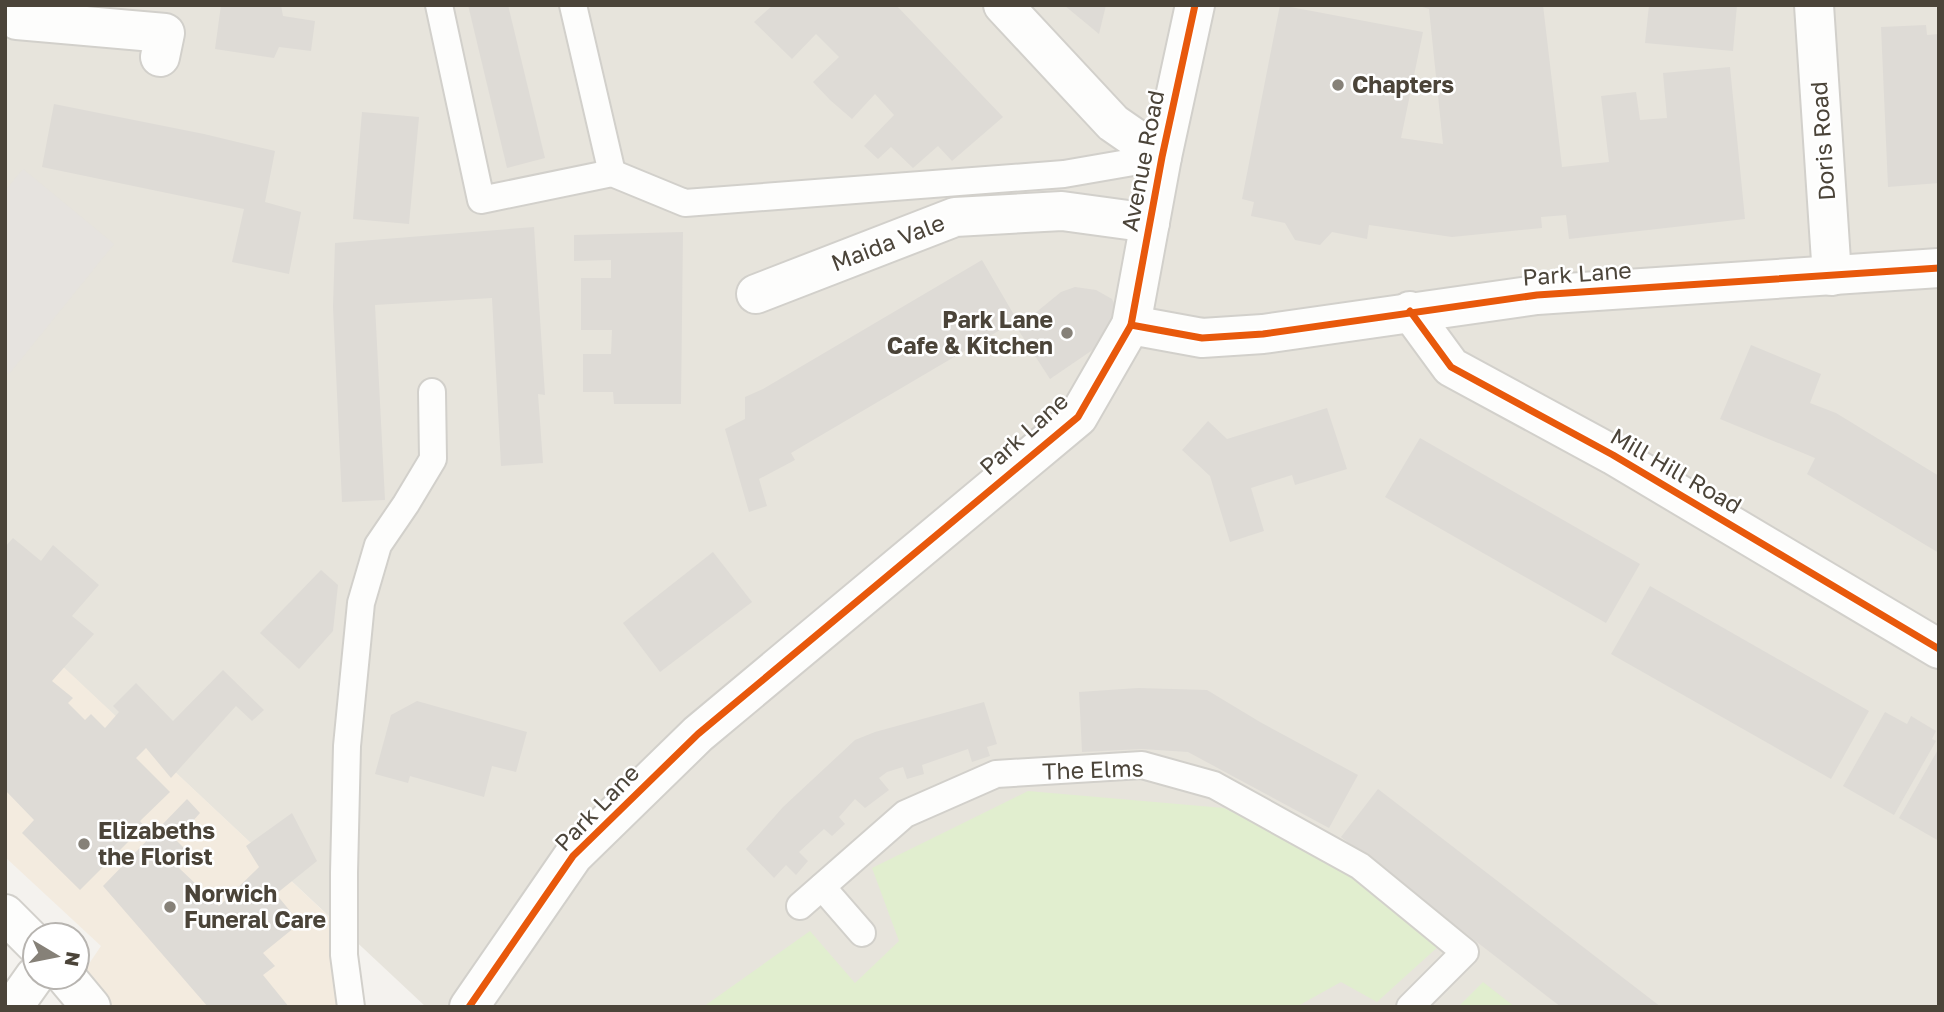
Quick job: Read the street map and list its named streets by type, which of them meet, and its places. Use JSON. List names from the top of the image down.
{
  "streets": {
    "street": [
      "Doris Road",
      "Avenue Road",
      "Maida Vale",
      "Park Lane",
      "Mill Hill Road"
    ],
    "lane": ["The Elms"]
  },
  "crossings": [
    ["Doris Road", "Park Lane"],
    ["Avenue Road", "Maida Vale"],
    ["Avenue Road", "Park Lane"],
    ["Park Lane", "Mill Hill Road"]
  ],
  "places": [
    "Chapters",
    "Park Lane Cafe & Kitchen",
    "Elizabeths the Florist",
    "Norwich Funeral Care"
  ],
  "north": "right"
}
